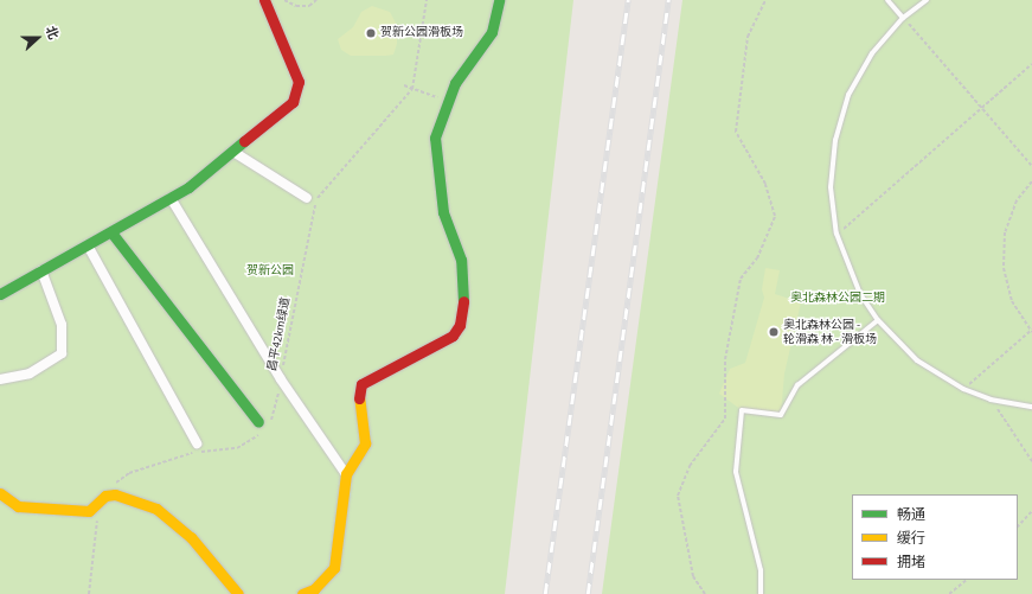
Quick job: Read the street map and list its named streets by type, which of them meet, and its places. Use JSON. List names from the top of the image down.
{
  "streets": {
    "path": ["昌平42km绿道"]
  },
  "parks": ["贺新公园", "奥北森林公园二期"],
  "places": ["贺新公园滑板场", "奥北森林公园 - 轮滑森 林 - 滑板场"],
  "legend": ["畅通", "缓行", "拥堵"],
  "north": "right"
}
